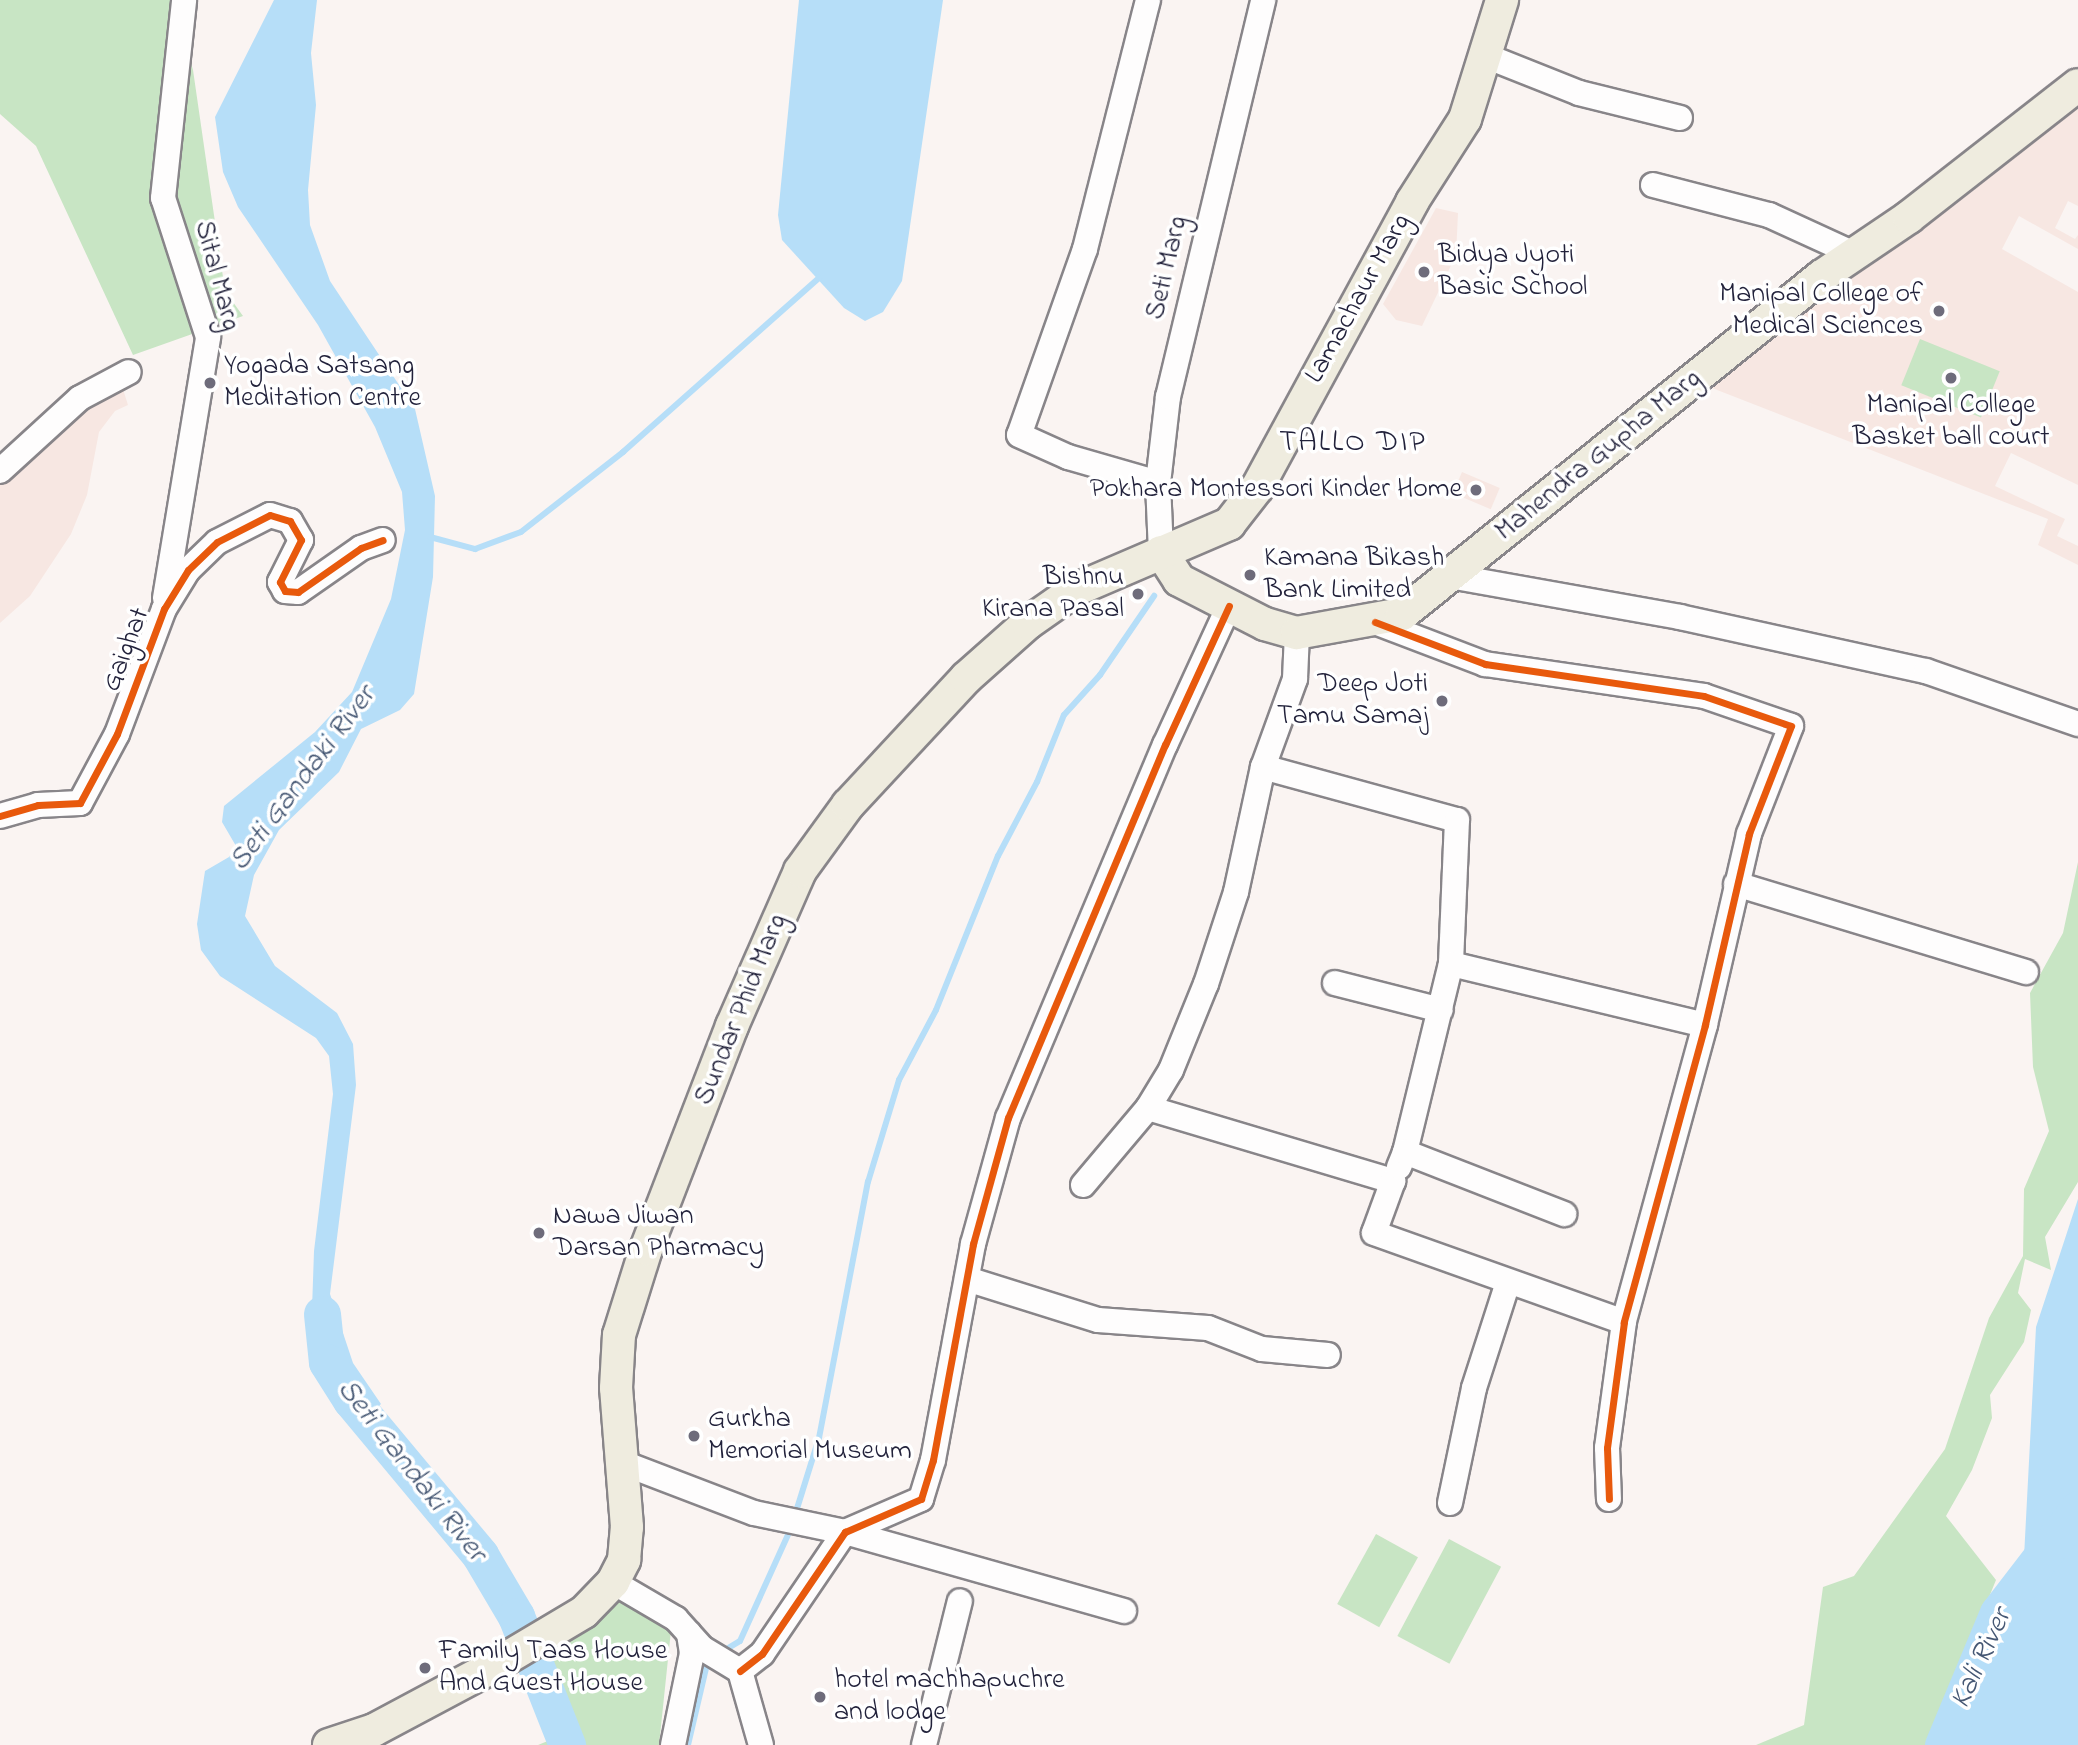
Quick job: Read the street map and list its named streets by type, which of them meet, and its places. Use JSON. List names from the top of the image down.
{
  "streets": {
    "main road": ["Lamachaur Marg", "Mahendra Gupha Marg", "Sundar Phid Marg"],
    "street": ["Seti Marg", "Sital Marg", "Gaighat"]
  },
  "crossings": [
    ["Seti Marg", "Lamachaur Marg"],
    ["Seti Marg", "Mahendra Gupha Marg"],
    ["Seti Marg", "Sundar Phid Marg"],
    ["Sital Marg", "Gaighat"],
    ["Lamachaur Marg", "Mahendra Gupha Marg"],
    ["Lamachaur Marg", "Sundar Phid Marg"],
    ["Mahendra Gupha Marg", "Sundar Phid Marg"]
  ],
  "districts": ["TALLO DIP"],
  "water": ["Seti Gandaki River", "Kali River"],
  "places": [
    "Bidya Jyoti Basic School",
    "Manipal College of Medical Sciences",
    "Manipal College Basket ball court",
    "Yogada Satsang Meditation Centre",
    "Pokhara Montessori Kinder Home",
    "Kamana Bikash Bank Limited",
    "Bishnu Kirana Pasal",
    "Deep Joti Tamu Samaj",
    "Nawa Jiwan Darsan Pharmacy",
    "Gurkha Memorial Museum",
    "Family Taas House And Guest House",
    "hotel machhapuchre and lodge"
  ]
}
